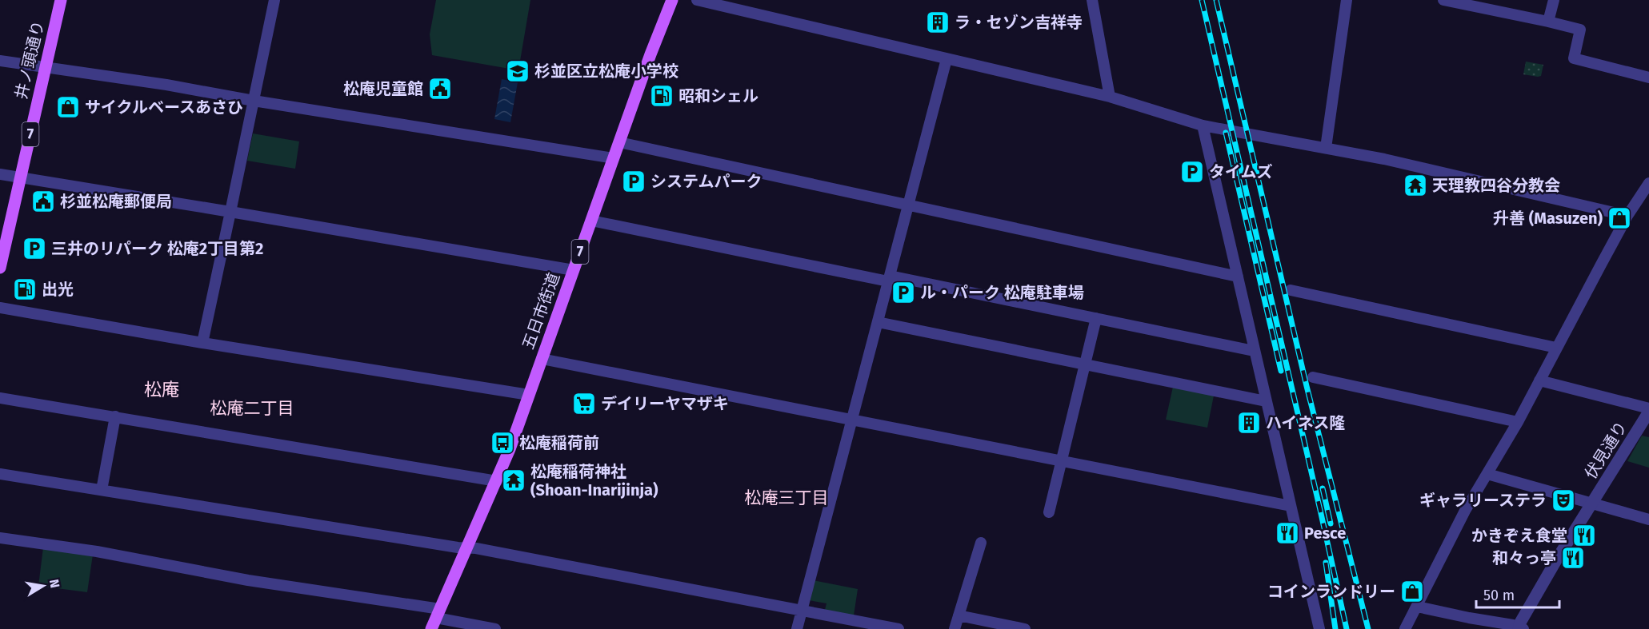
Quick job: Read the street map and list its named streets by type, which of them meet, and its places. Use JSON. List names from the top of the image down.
{
  "streets": {
    "main road": ["井ノ頭通り", "7", "五日市街道"],
    "street": ["伏見通り"]
  },
  "districts": ["松庵", "松庵二丁目", "松庵三丁目"],
  "places": {
    "building": ["ラ・セゾン吉祥寺", "ハイネス隆"],
    "school or university": ["杉並区立松庵小学校"],
    "public building": ["松庵児童館", "杉並松庵郵便局"],
    "fuel station": ["昭和シェル", "出光"],
    "shop": ["サイクルベースあさひ", "升善 (Masuzen)", "コインランドリー"],
    "parking": [
      "タイムズ",
      "システムパーク",
      "三井のリパーク 松庵2丁目第2",
      "ル・パーク 松庵駐車場"
    ],
    "temple": ["天理教四谷分教会", "松庵稲荷神社 (Shoan-Inarijinja)"],
    "supermarket": ["デイリーヤマザキ"],
    "bus stop": ["松庵稲荷前"],
    "theatre": ["ギャラリーステラ"],
    "restaurant": ["Pesce", "かきぞえ食堂", "和々っ亭"]
  },
  "scale_bar": "50 m",
  "north": "right"
}
